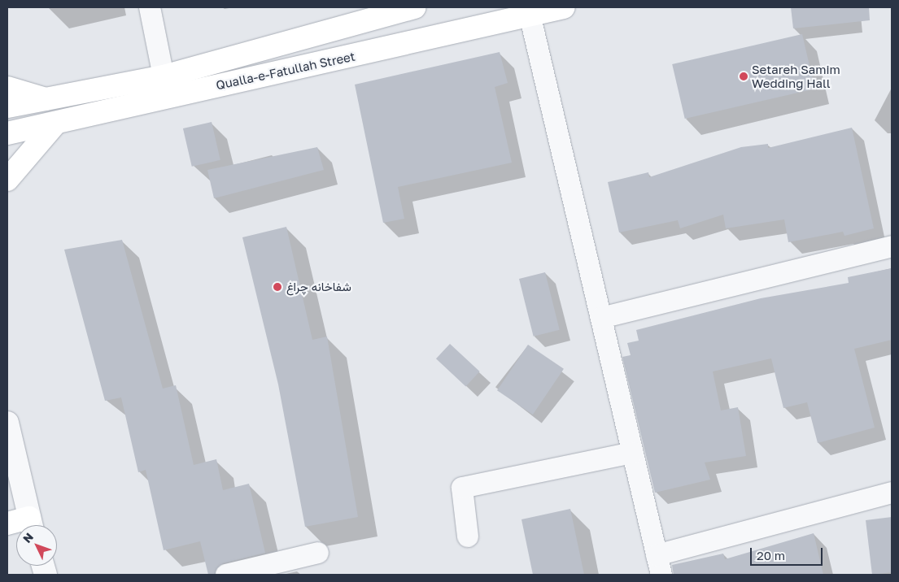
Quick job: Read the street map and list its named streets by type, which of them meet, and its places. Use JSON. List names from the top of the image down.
{
  "streets": {
    "main road": ["Qualla-e-Fatullah Street"]
  },
  "places": ["Setareh Samim Wedding Hall", "شفاخانه چراغ"],
  "scale_bar": "20 m",
  "north": "top left"
}
